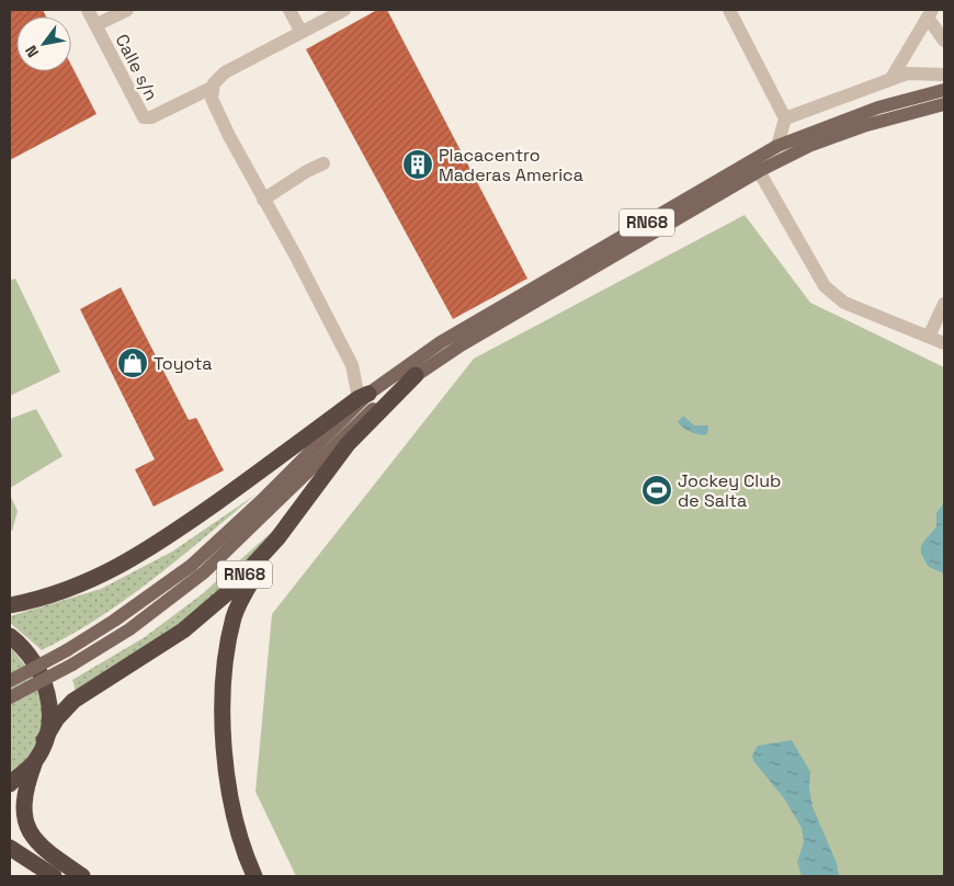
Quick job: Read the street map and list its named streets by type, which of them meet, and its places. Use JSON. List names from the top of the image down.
{
  "streets": {
    "highway": ["RN68"],
    "street": ["Calle s/n"]
  },
  "places": {
    "building": ["Placacentro Maderas America"],
    "shop": ["Toyota"],
    "sports": ["Jockey Club de Salta"]
  },
  "north": "bottom left"
}
